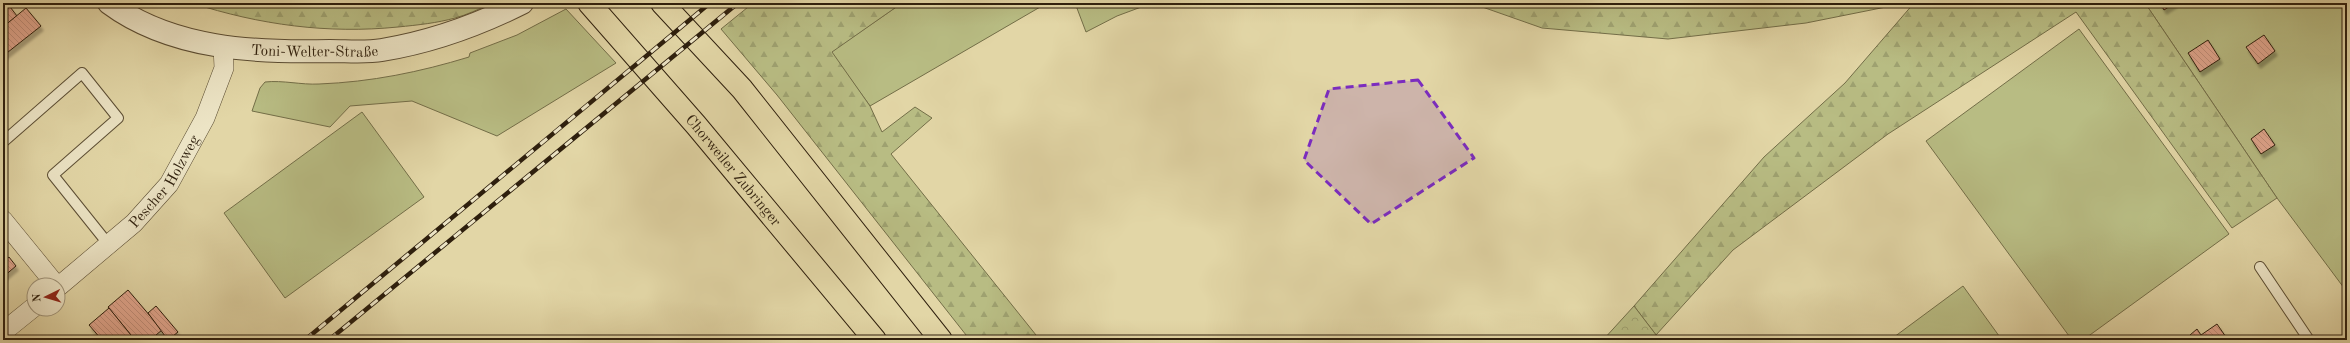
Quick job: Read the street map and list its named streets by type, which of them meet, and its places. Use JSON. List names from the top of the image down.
{
  "streets": {
    "highway": ["Chorweiler Zubringer"],
    "street": ["Toni-Welter-Straße", "Pescher Holzweg"]
  },
  "crossings": [
    ["Toni-Welter-Straße", "Pescher Holzweg"]
  ],
  "north": "left"
}
